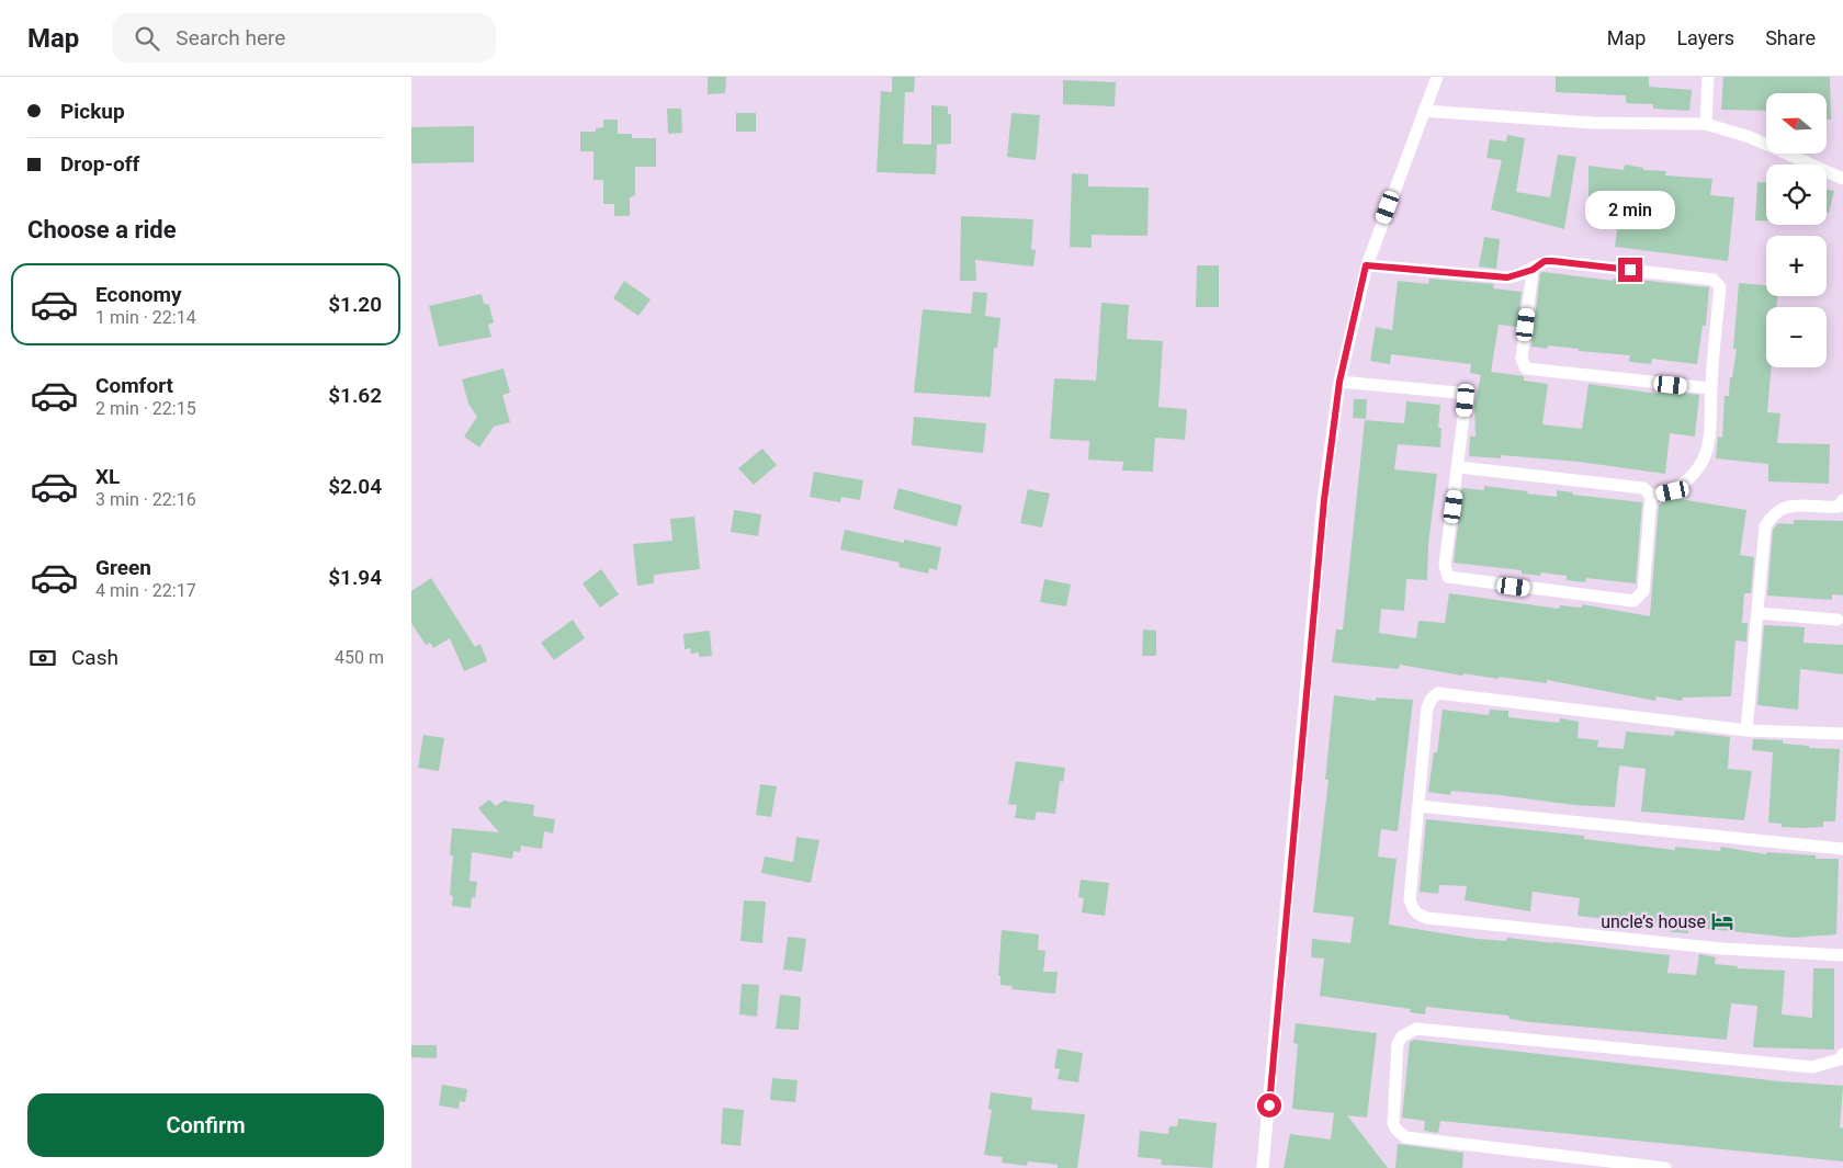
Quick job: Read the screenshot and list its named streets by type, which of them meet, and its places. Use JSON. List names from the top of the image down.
{
  "places": {
    "hotel": ["uncle’s house"]
  },
  "north": "left",
  "page": {
    "header": "Map",
    "search": "Search here",
    "nav": ["Map", "Layers", "Share"],
    "banner": ["Pickup", "Drop-off"],
    "map_buttons": ["+", "−"],
    "bubble": "2 min",
    "heading": "Choose a ride",
    "list": [
      {
        "name": "Economy",
        "note": "1 min · 22:14",
        "value": "$1.20"
      },
      {
        "name": "Comfort",
        "note": "2 min · 22:15",
        "value": "$1.62"
      },
      {
        "name": "XL",
        "note": "3 min · 22:16",
        "value": "$2.04"
      },
      {
        "name": "Green",
        "note": "4 min · 22:17",
        "value": "$1.94"
      }
    ],
    "pay": ["Cash", "450 m"],
    "buttons": "Confirm"
  }
}
